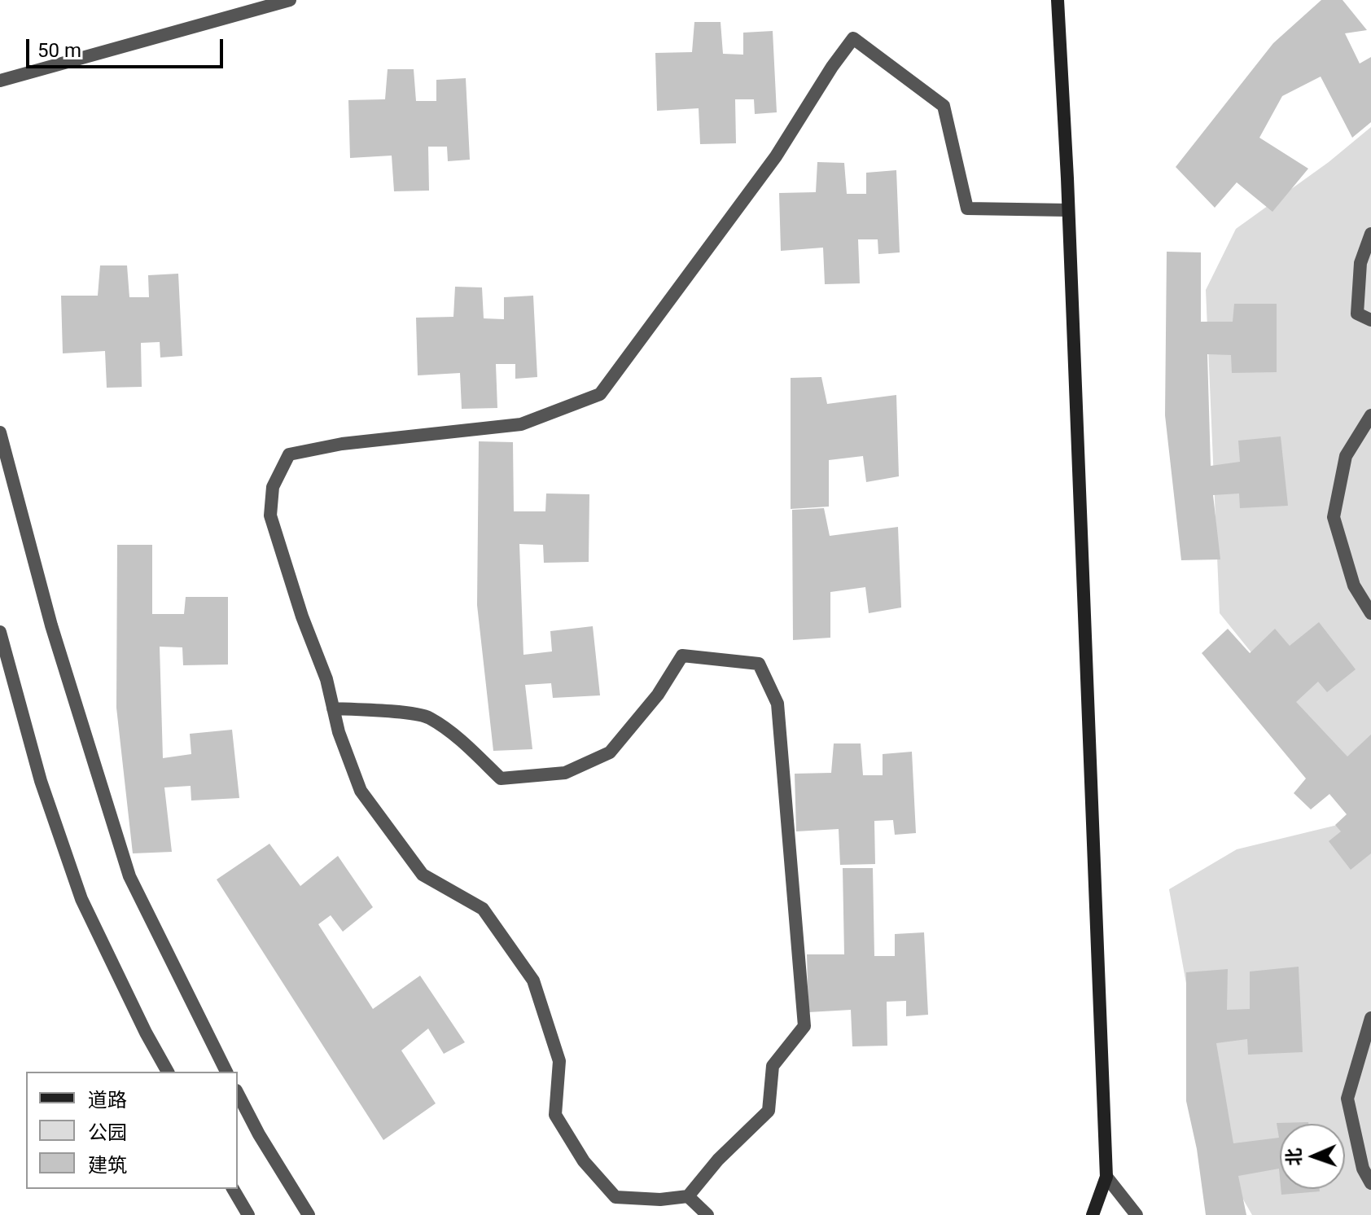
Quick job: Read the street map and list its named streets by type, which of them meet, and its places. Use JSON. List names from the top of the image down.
{
  "legend": ["道路", "公园", "建筑"],
  "scale_bar": "50 m",
  "north": "left"
}
